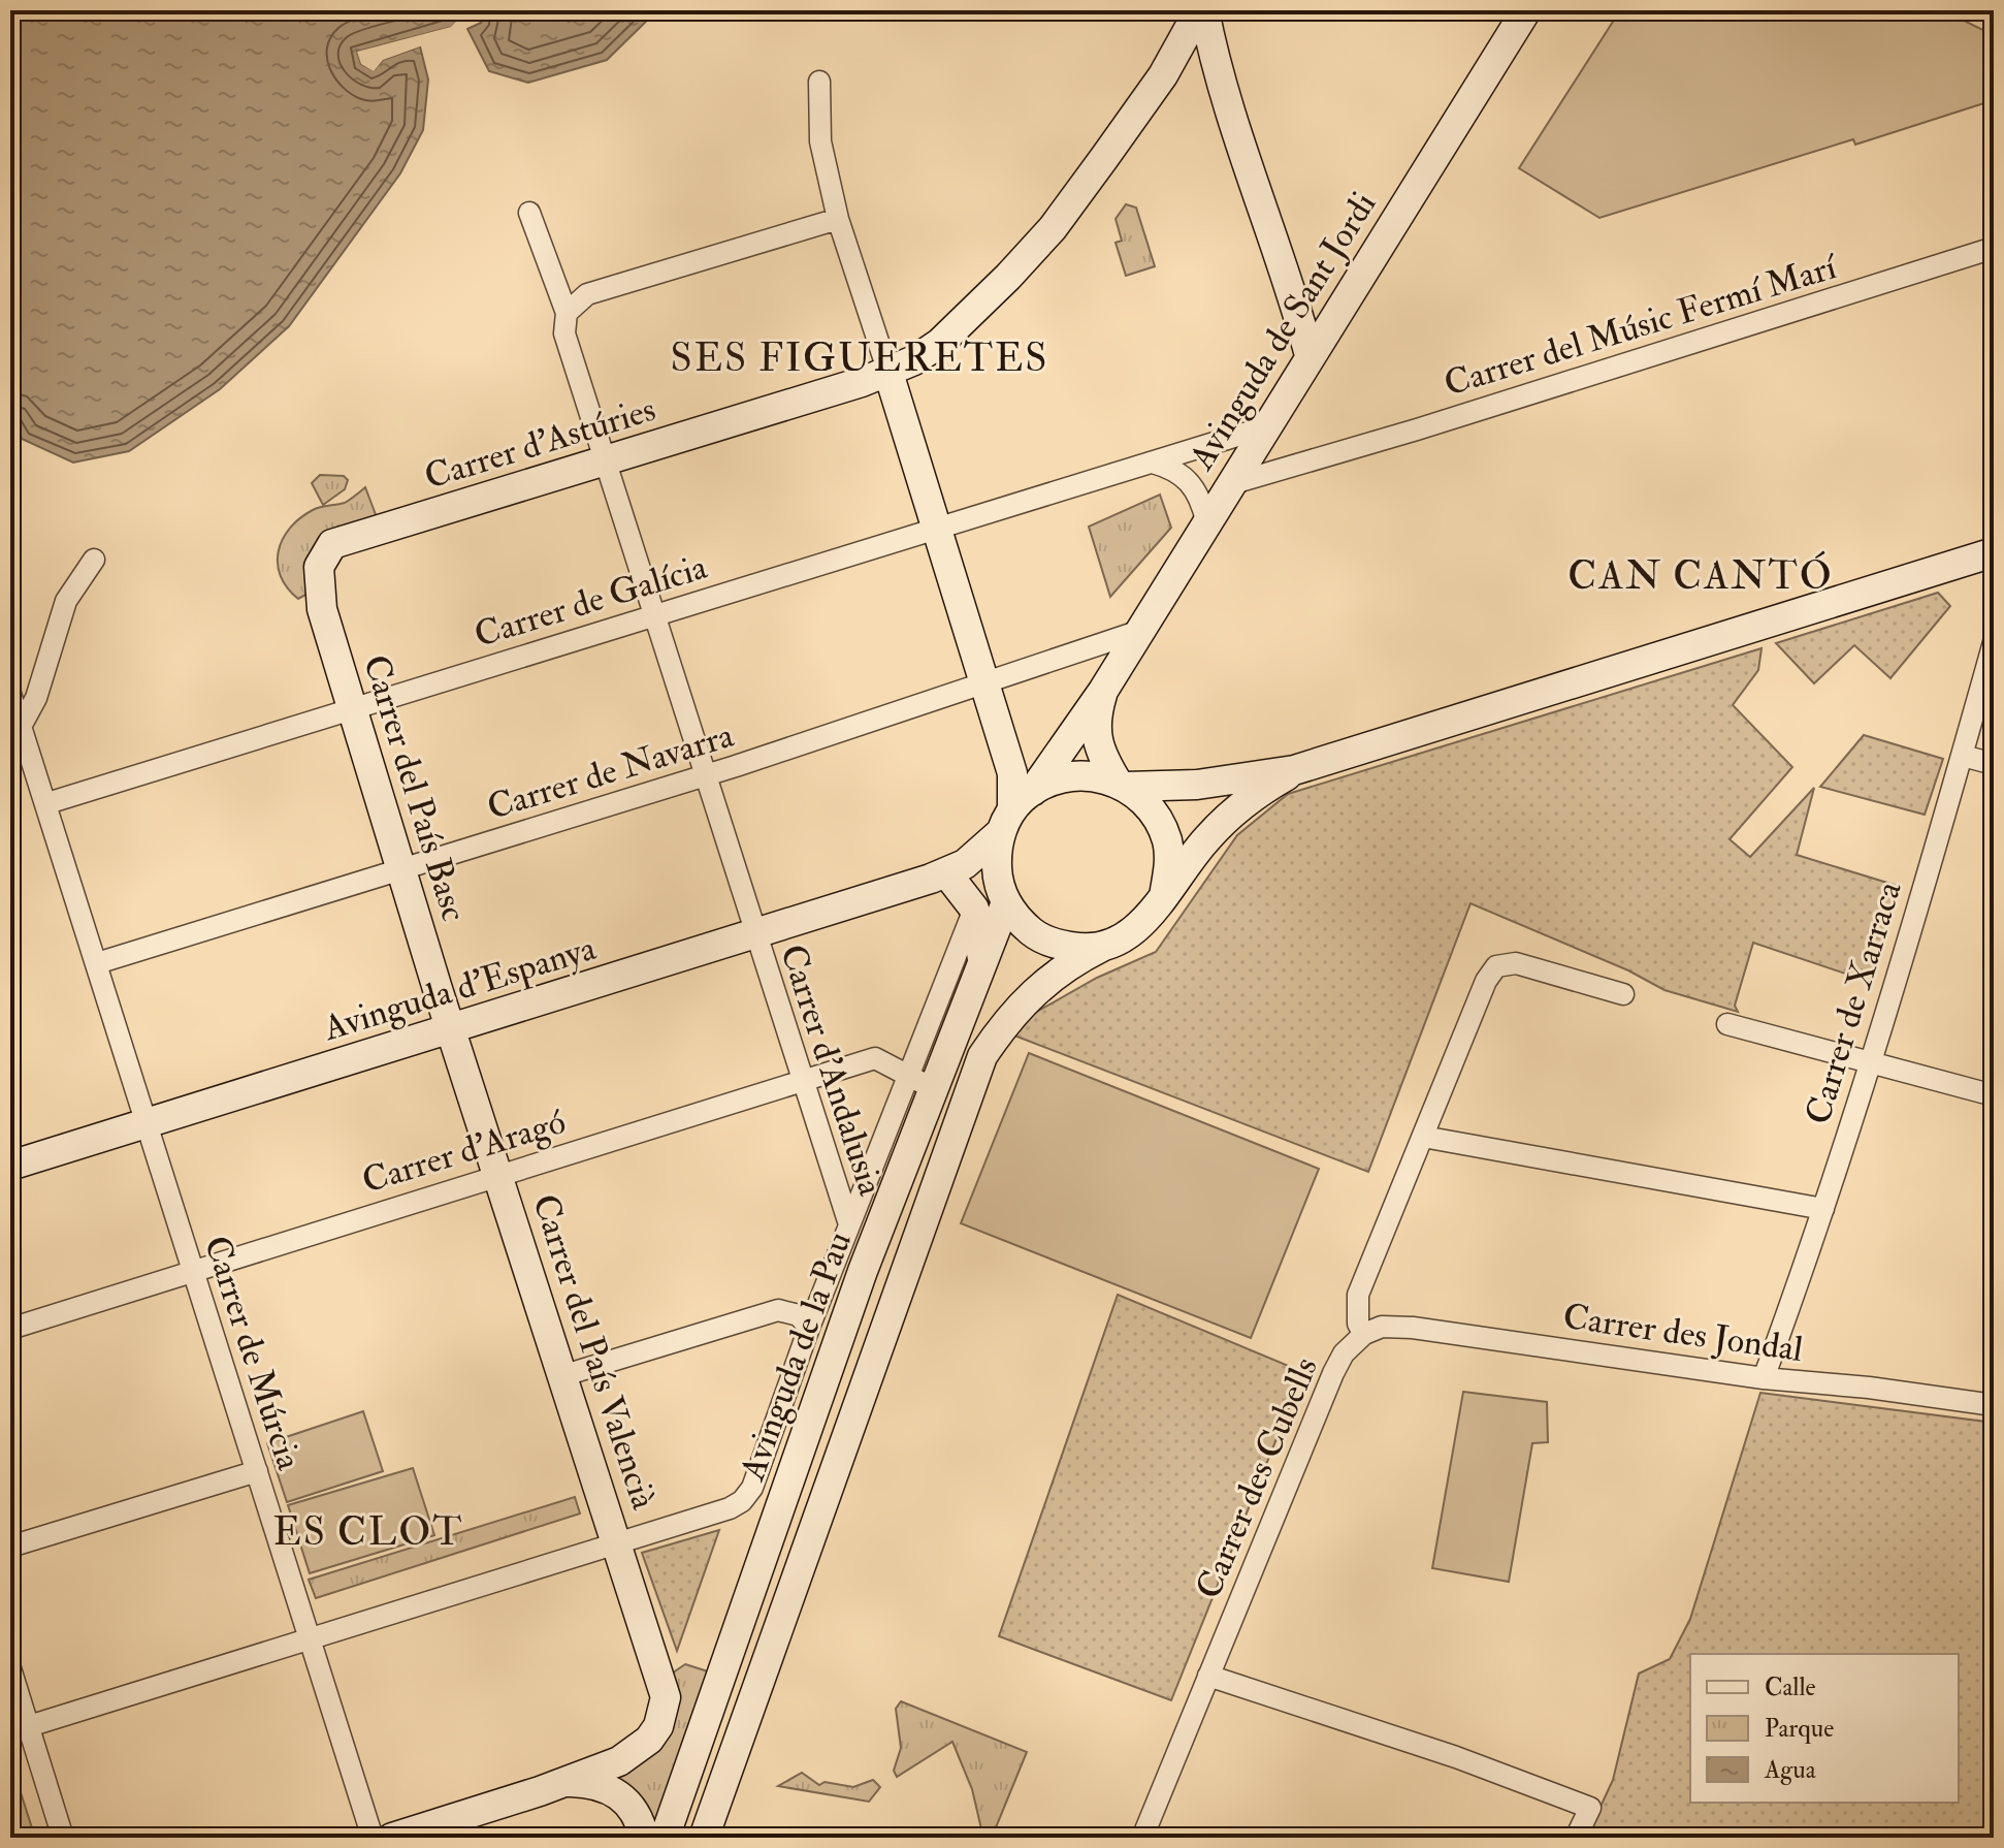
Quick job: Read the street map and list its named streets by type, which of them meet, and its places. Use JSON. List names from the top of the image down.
{
  "streets": {
    "street": [
      "Carrer del Músic Fermí Marí",
      "Avinguda de Sant Jordi",
      "Carrer d'Astúries",
      "Carrer de Galícia",
      "Carrer de Navarra",
      "Carrer del País Basc",
      "Avinguda d'Espanya",
      "Carrer de Xarraca",
      "Carrer d'Andalusia",
      "Carrer d'Aragó",
      "Carrer des Jondal",
      "Carrer del País Valencià",
      "Carrer de Múrcia",
      "Avinguda de la Pau",
      "Carrer des Cubells"
    ]
  },
  "crossings": [
    ["Carrer del Músic Fermí Marí", "Avinguda de Sant Jordi"],
    ["Avinguda de Sant Jordi", "Carrer de Galícia"],
    ["Avinguda de Sant Jordi", "Carrer de Navarra"],
    ["Avinguda de Sant Jordi", "Avinguda d'Espanya"],
    ["Avinguda de Sant Jordi", "Avinguda de la Pau"],
    ["Carrer d'Astúries", "Carrer del País Basc"],
    ["Carrer d'Astúries", "Carrer d'Andalusia"],
    ["Carrer de Galícia", "Carrer del País Basc"],
    ["Carrer de Galícia", "Carrer d'Andalusia"],
    ["Carrer de Galícia", "Carrer de Múrcia"],
    ["Carrer de Navarra", "Carrer del País Basc"],
    ["Carrer de Navarra", "Carrer d'Andalusia"],
    ["Carrer de Navarra", "Carrer de Múrcia"],
    ["Carrer del País Basc", "Avinguda d'Espanya"],
    ["Carrer del País Basc", "Carrer del País Valencià"],
    ["Avinguda d'Espanya", "Carrer d'Andalusia"],
    ["Avinguda d'Espanya", "Carrer del País Valencià"],
    ["Avinguda d'Espanya", "Carrer de Múrcia"],
    ["Avinguda d'Espanya", "Avinguda de la Pau"],
    ["Carrer de Xarraca", "Carrer des Jondal"],
    ["Carrer d'Andalusia", "Carrer d'Aragó"],
    ["Carrer d'Andalusia", "Avinguda de la Pau"],
    ["Carrer d'Aragó", "Carrer del País Valencià"],
    ["Carrer d'Aragó", "Carrer de Múrcia"],
    ["Carrer d'Aragó", "Avinguda de la Pau"],
    ["Carrer des Jondal", "Carrer des Cubells"],
    ["Carrer del País Valencià", "Avinguda de la Pau"]
  ],
  "districts": ["SES FIGUERETES", "CAN CANTÓ", "ES CLOT"],
  "legend": ["Calle", "Parque", "Agua"]
}
